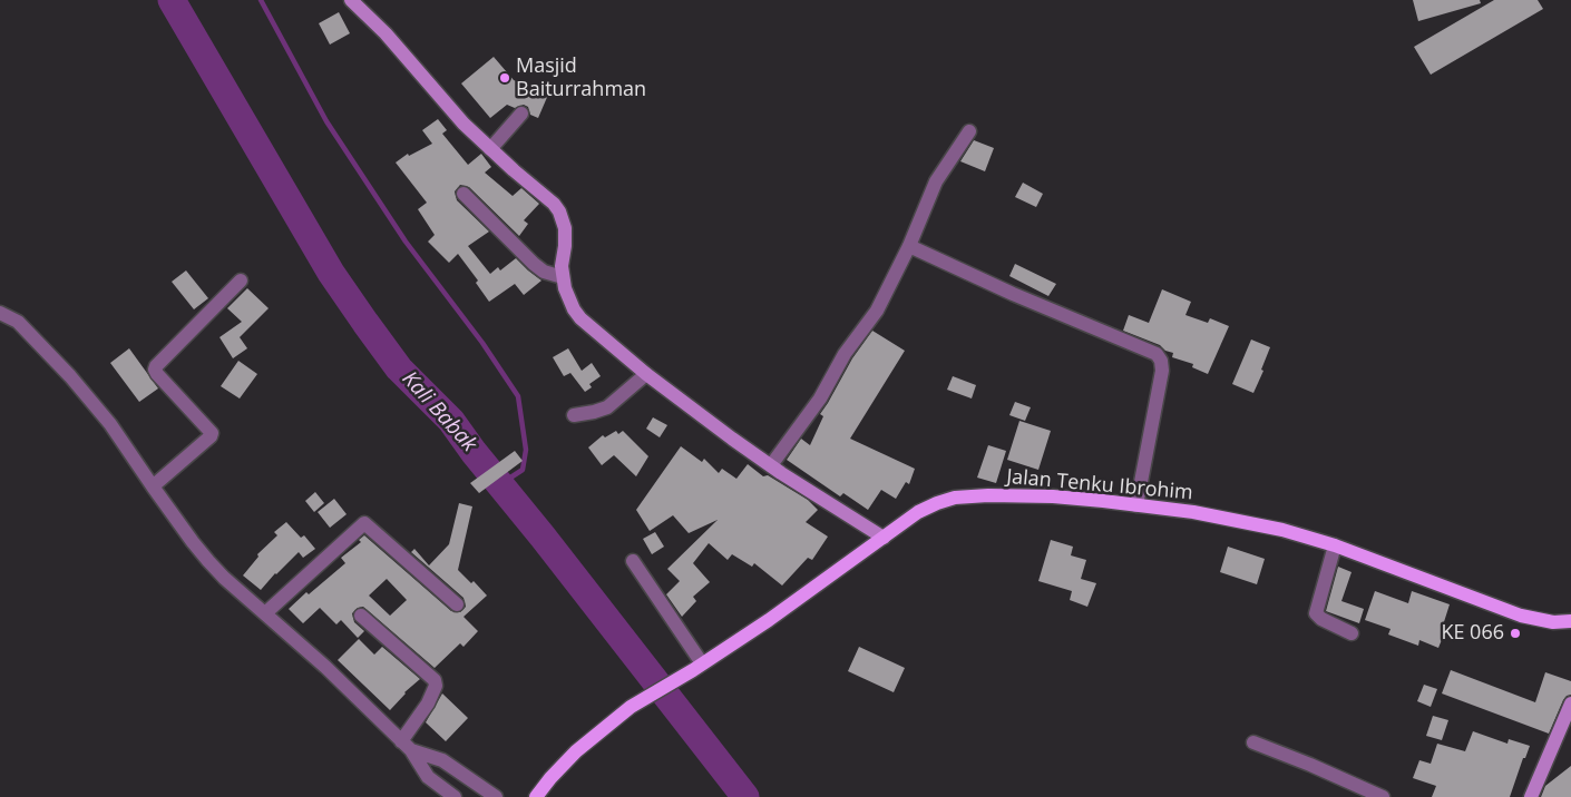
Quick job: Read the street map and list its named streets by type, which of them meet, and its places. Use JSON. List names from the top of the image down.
{
  "streets": {
    "main road": ["Jalan Tenku Ibrohim"]
  },
  "water": ["Kali Babak"],
  "places": ["Masjid Baiturrahman", "KE 066"]
}
